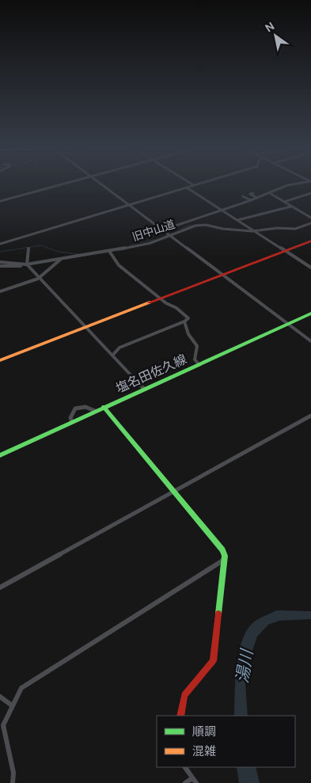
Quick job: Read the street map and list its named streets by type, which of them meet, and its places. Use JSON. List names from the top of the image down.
{
  "streets": {
    "street": ["旧中山道", "塩名田佐久線"]
  },
  "water": ["湯川"],
  "legend": ["順調", "混雑"],
  "north": "top left"
}
